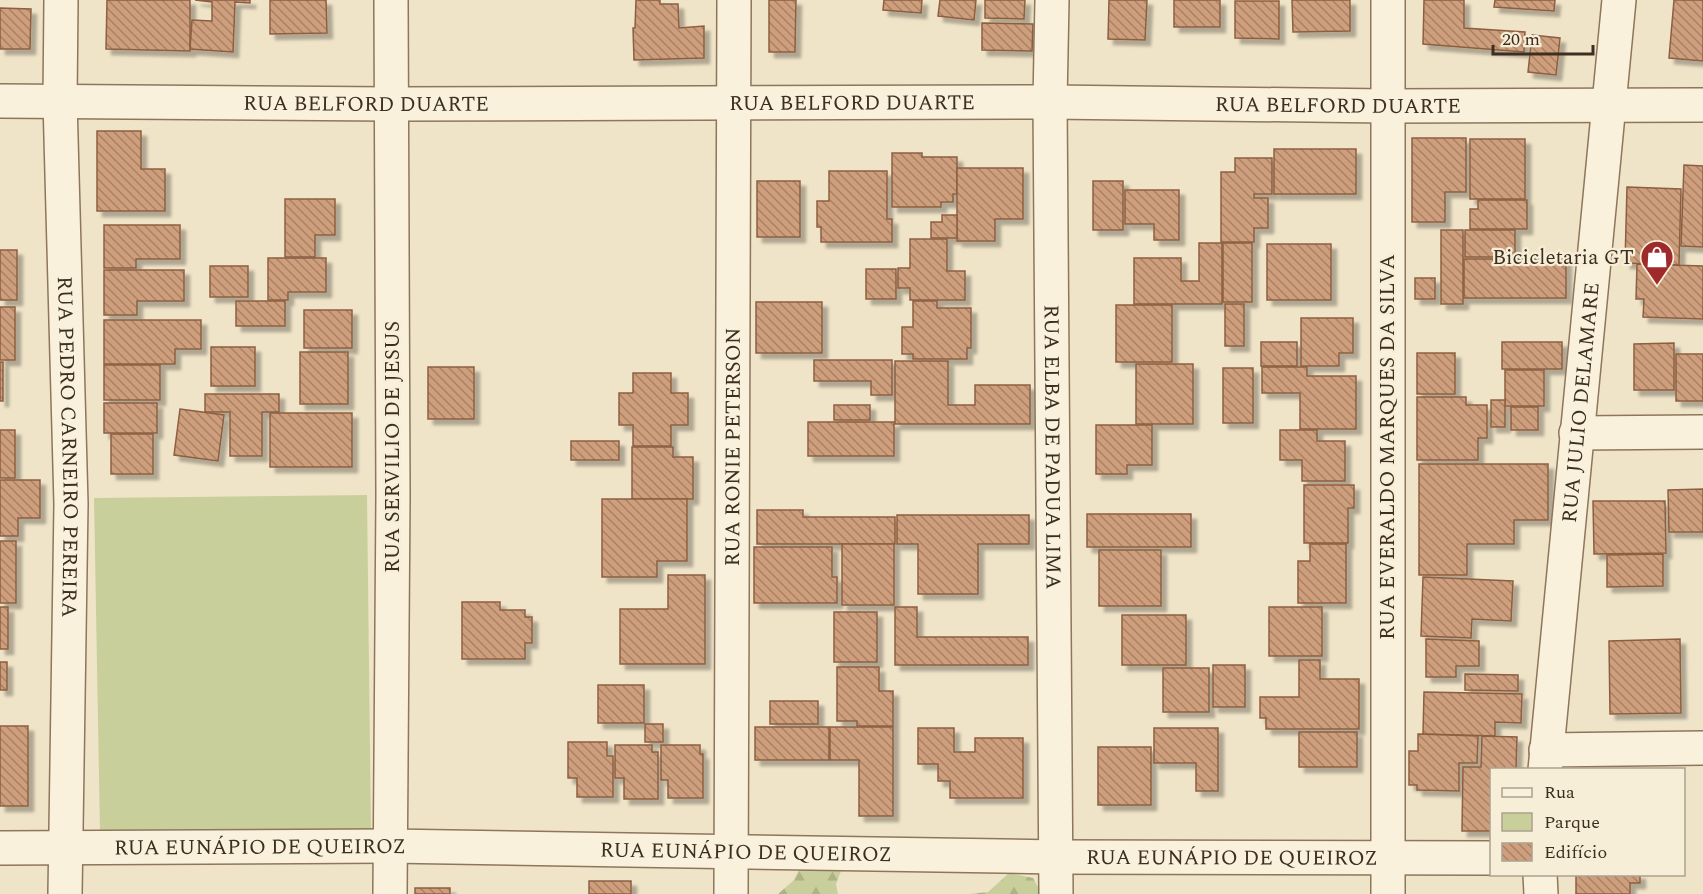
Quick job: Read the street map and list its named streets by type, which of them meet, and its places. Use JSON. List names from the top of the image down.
{
  "streets": {
    "street": [
      "RUA BELFORD DUARTE",
      "RUA JULIO DELAMARE",
      "RUA PEDRO CARNEIRO PEREIRA",
      "RUA SERVILIO DE JESUS",
      "RUA RONIE PETERSON",
      "RUA ELBA DE PADUA LIMA",
      "RUA EVERALDO MARQUES DA SILVA",
      "RUA EUNÁPIO DE QUEIROZ"
    ]
  },
  "crossings": [
    ["RUA BELFORD DUARTE", "RUA JULIO DELAMARE"],
    ["RUA BELFORD DUARTE", "RUA PEDRO CARNEIRO PEREIRA"],
    ["RUA BELFORD DUARTE", "RUA SERVILIO DE JESUS"],
    ["RUA BELFORD DUARTE", "RUA RONIE PETERSON"],
    ["RUA BELFORD DUARTE", "RUA ELBA DE PADUA LIMA"],
    ["RUA BELFORD DUARTE", "RUA EVERALDO MARQUES DA SILVA"],
    ["RUA PEDRO CARNEIRO PEREIRA", "RUA EUNÁPIO DE QUEIROZ"],
    ["RUA SERVILIO DE JESUS", "RUA EUNÁPIO DE QUEIROZ"],
    ["RUA RONIE PETERSON", "RUA EUNÁPIO DE QUEIROZ"],
    ["RUA ELBA DE PADUA LIMA", "RUA EUNÁPIO DE QUEIROZ"],
    ["RUA EVERALDO MARQUES DA SILVA", "RUA EUNÁPIO DE QUEIROZ"]
  ],
  "places": {
    "shop": ["Bicicletaria GT"]
  },
  "legend": ["Rua", "Parque", "Edifício"],
  "scale_bar": "20 m"
}
